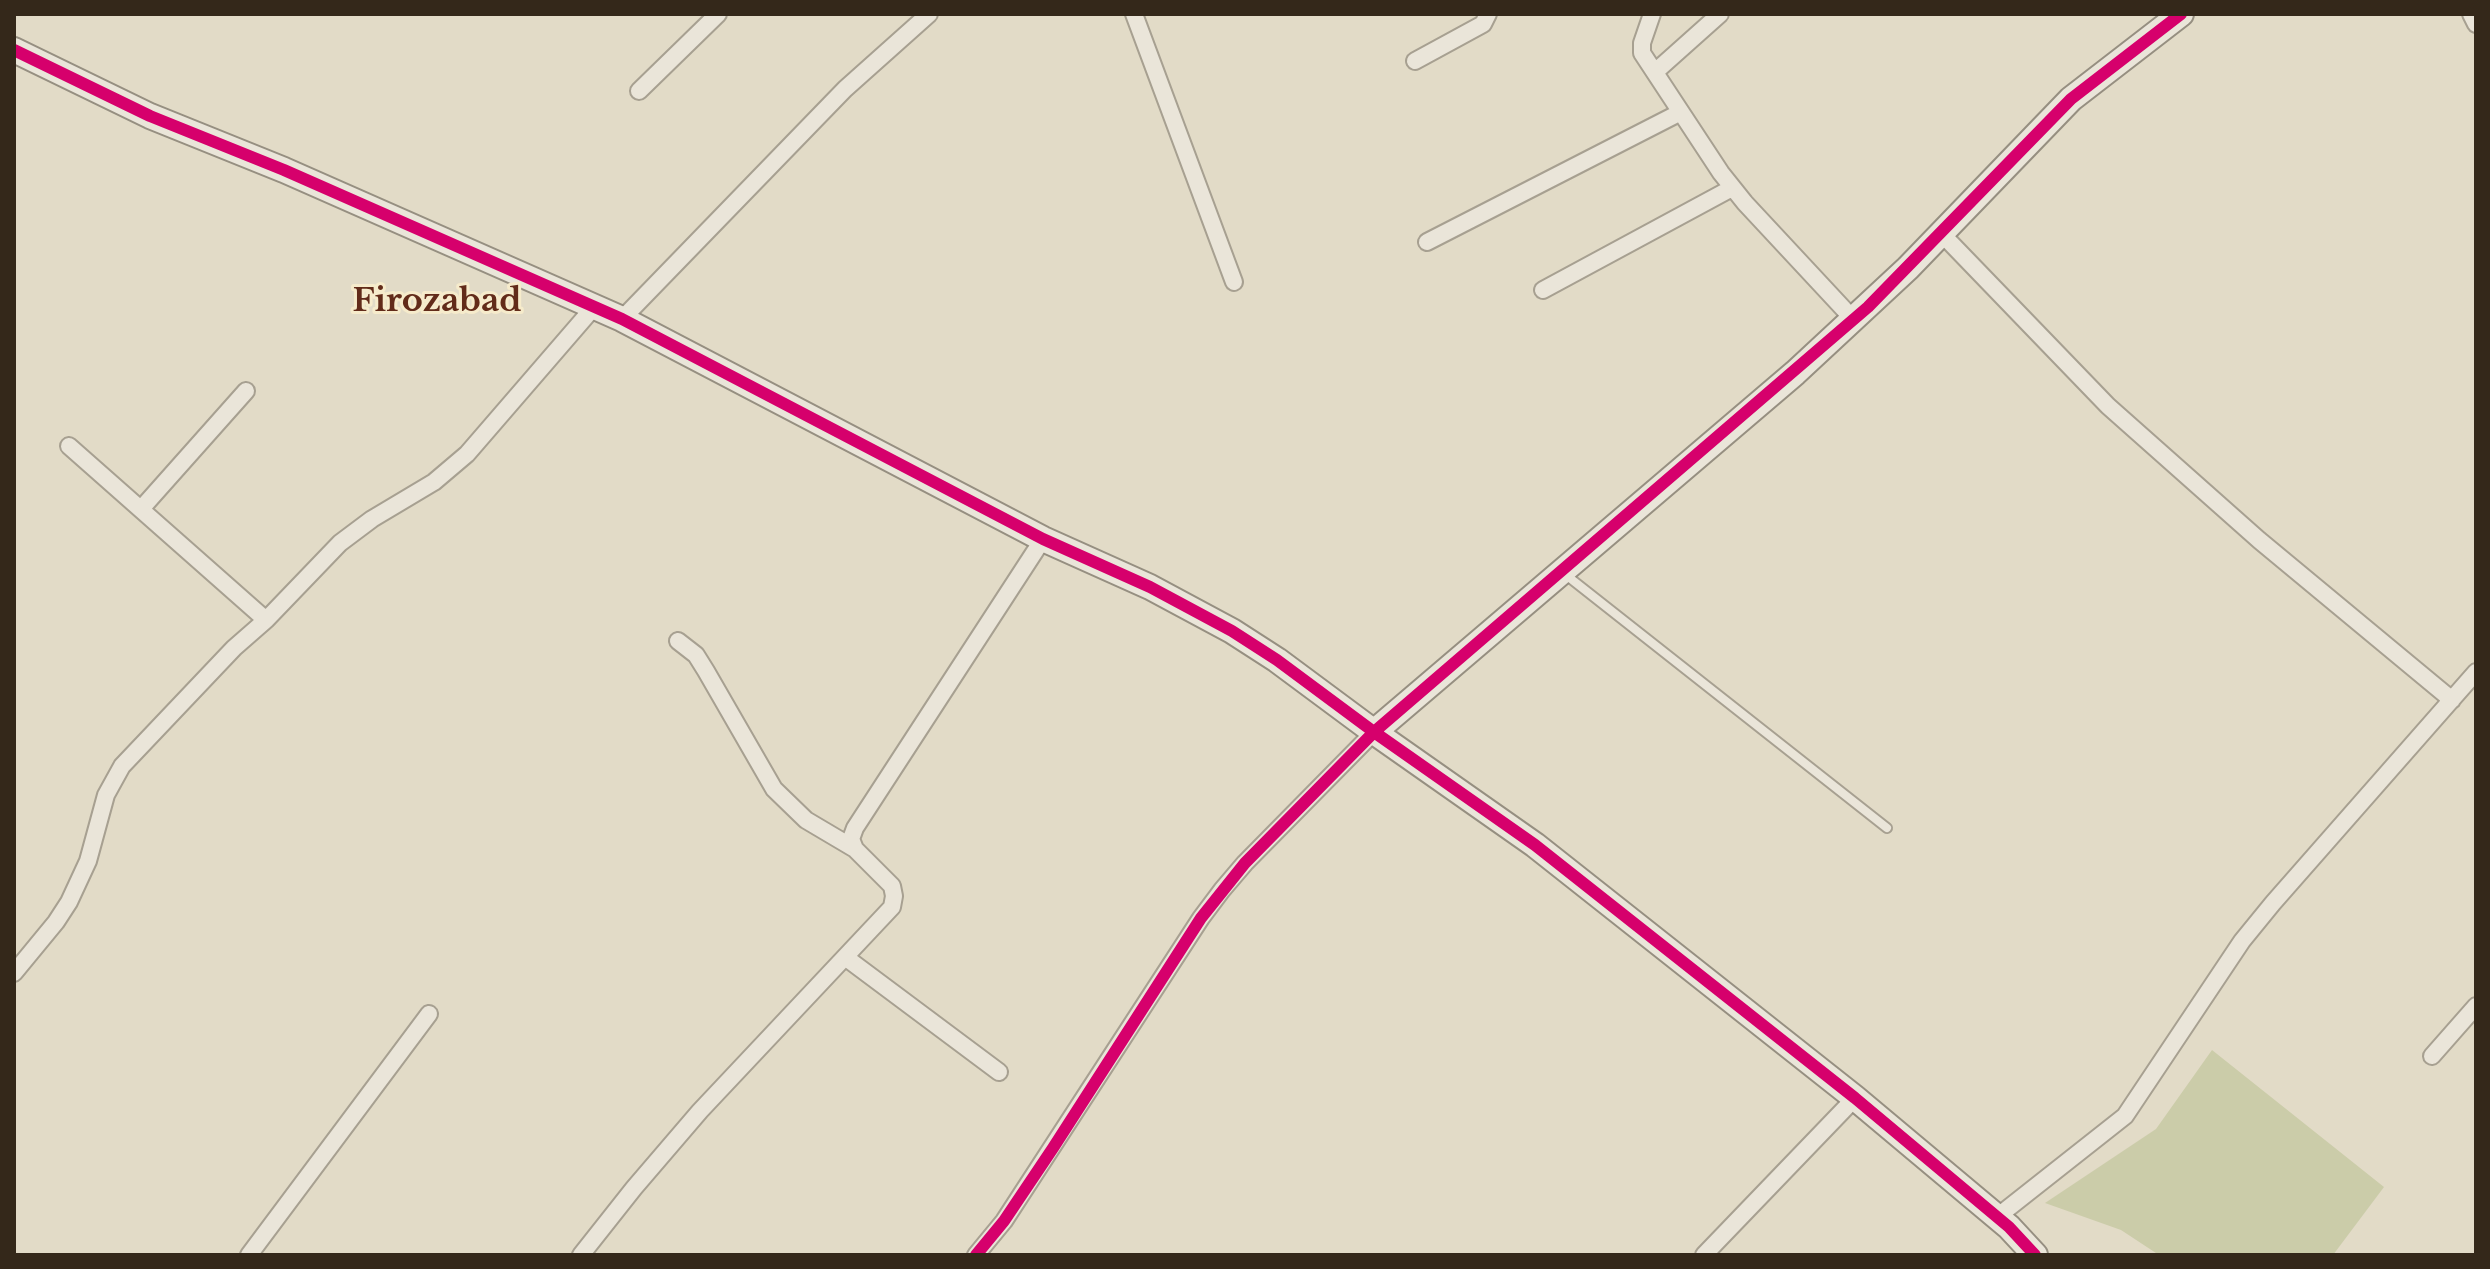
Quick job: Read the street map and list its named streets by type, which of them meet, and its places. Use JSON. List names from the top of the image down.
{
  "districts": ["Firozabad"]
}
